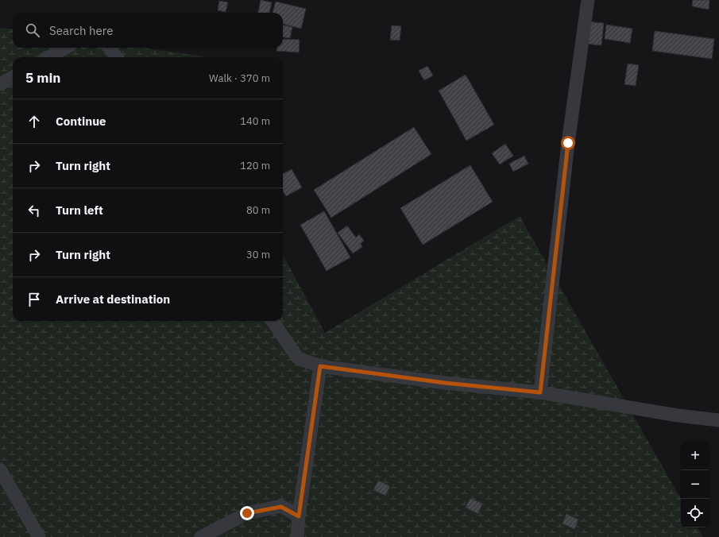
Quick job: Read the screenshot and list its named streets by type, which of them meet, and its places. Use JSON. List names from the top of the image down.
{
  "page": {
    "search": "Search here",
    "heading": ["5 min", "Walk · 370 m"],
    "list": [
      ["Continue", "140 m"],
      ["Turn right", "120 m"],
      ["Turn left", "80 m"],
      ["Turn right", "30 m"],
      "Arrive at destination"
    ],
    "map_buttons": ["+", "−"]
  }
}
